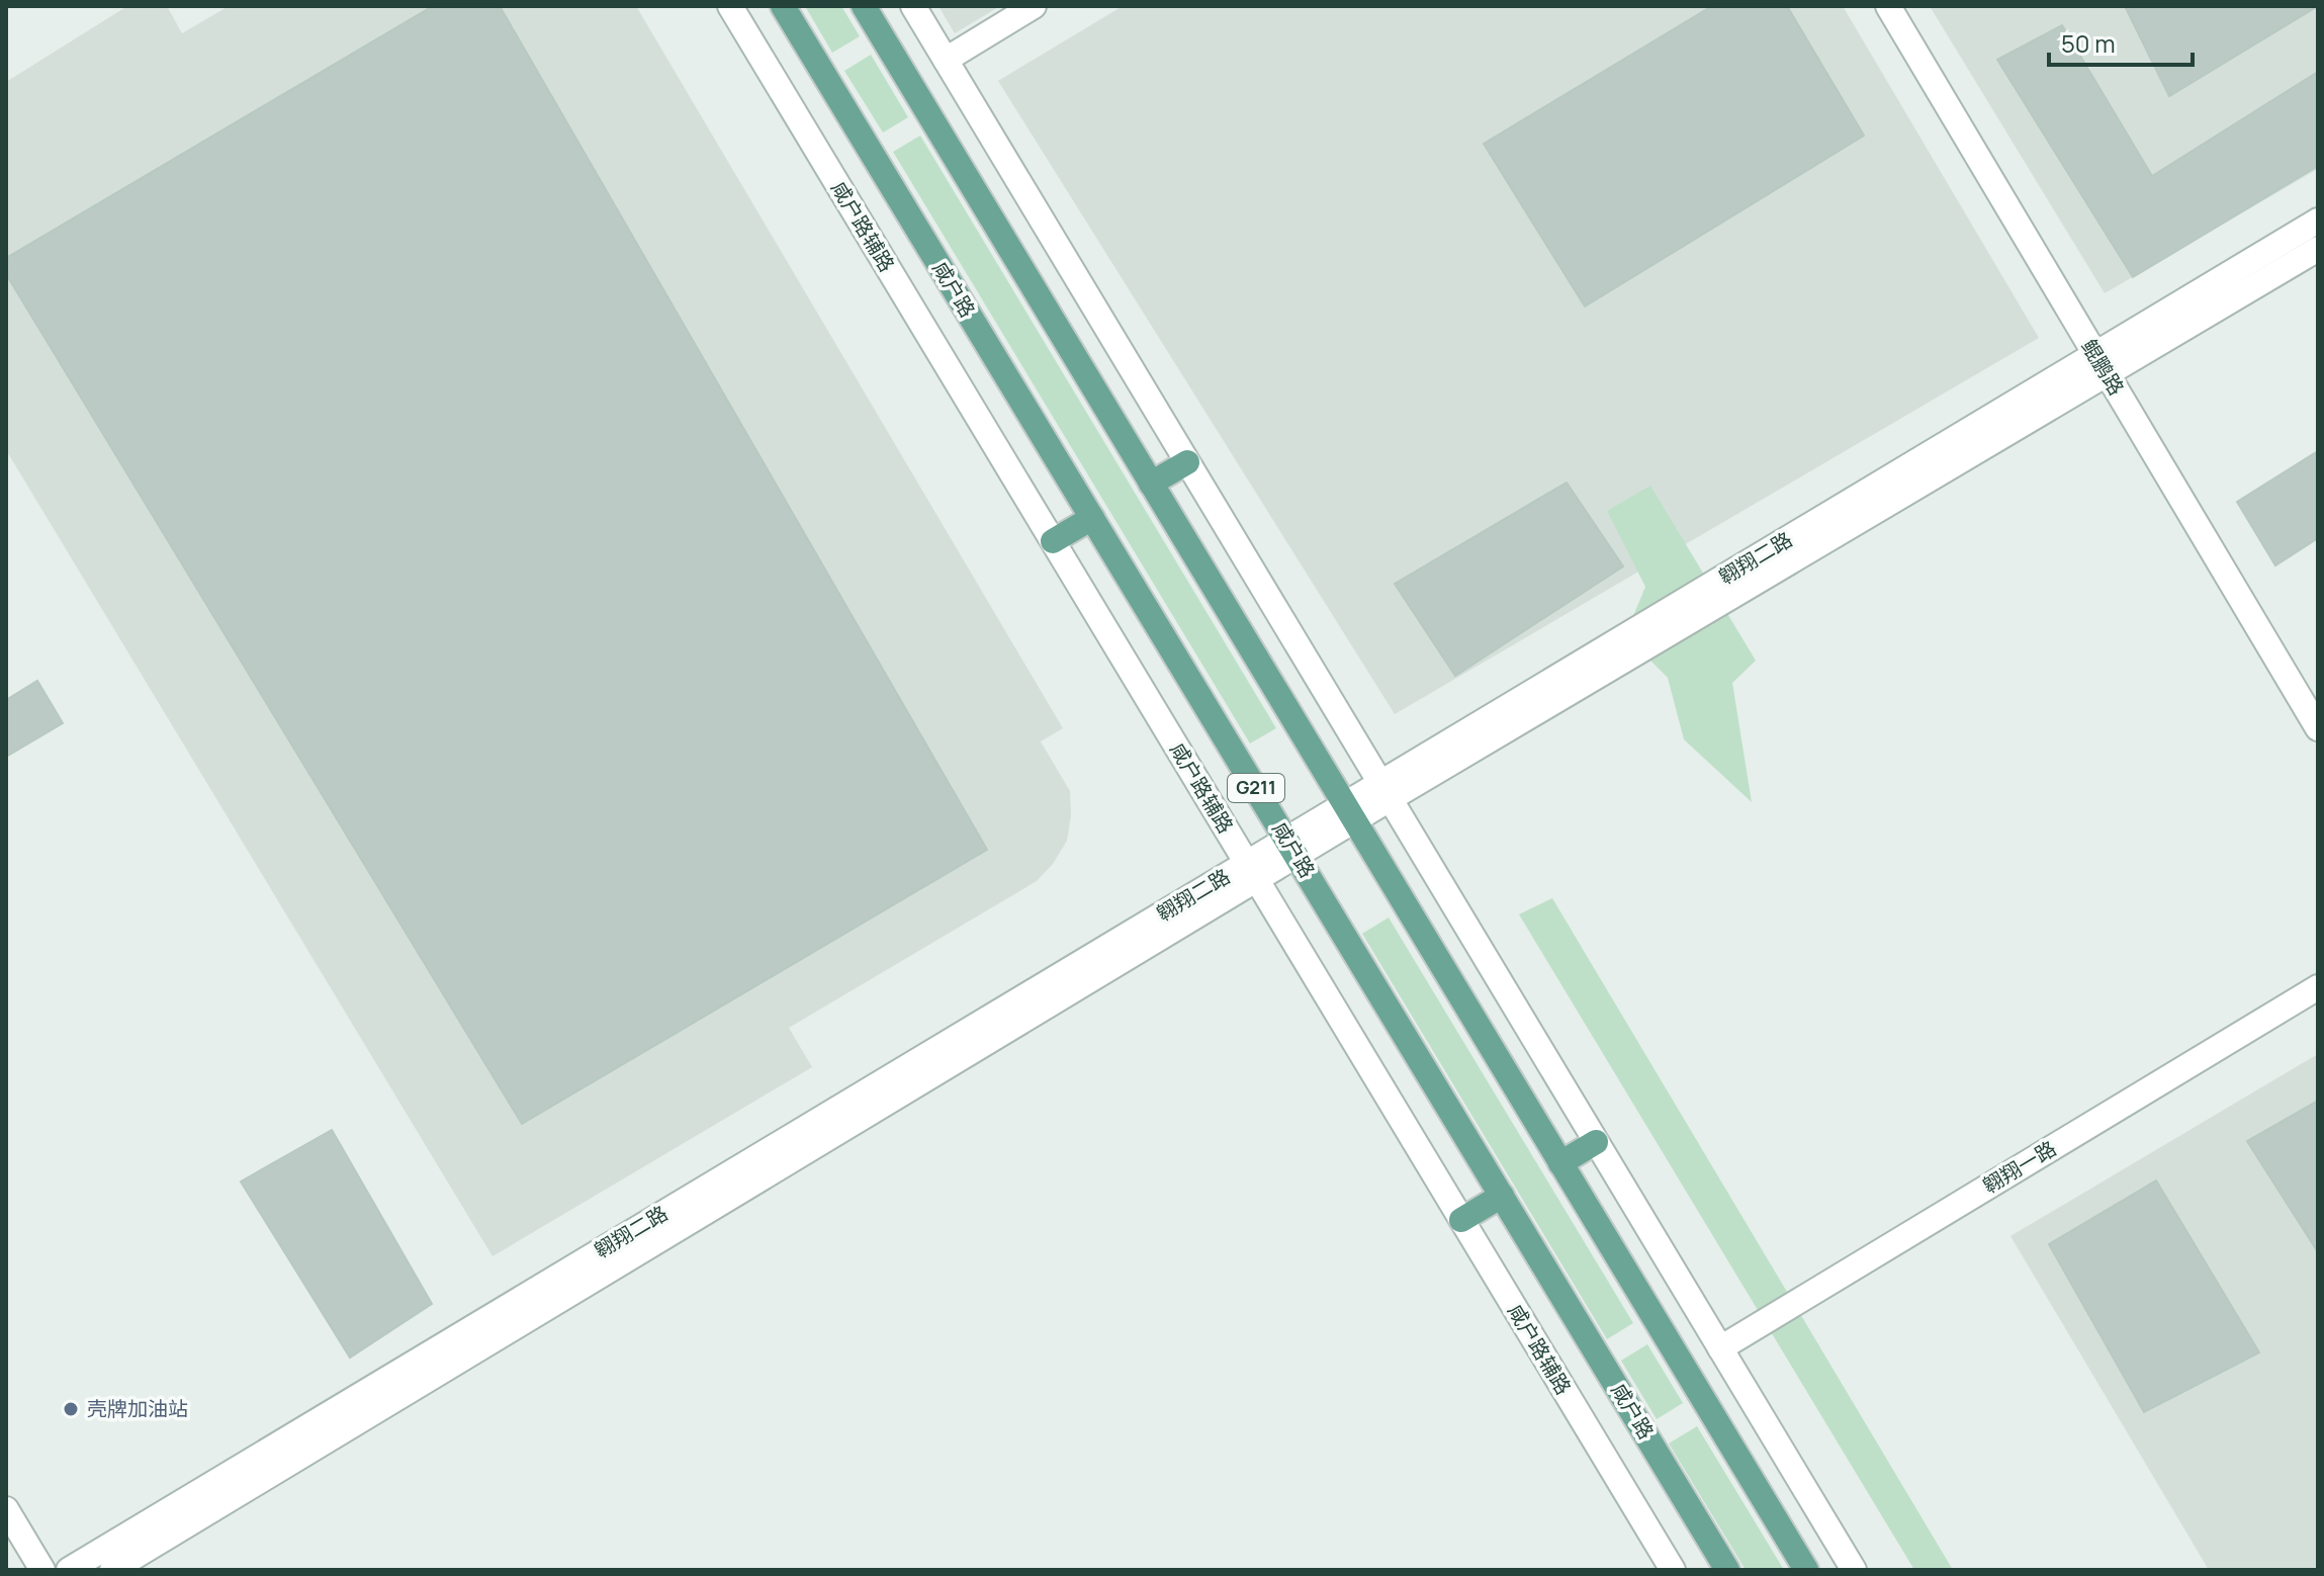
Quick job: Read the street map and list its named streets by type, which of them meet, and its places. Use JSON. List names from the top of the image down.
{
  "streets": {
    "main road": ["咸户路", "G211"],
    "street": [
      "咸户路辅路",
      "鲲鹏路",
      "翱翔二路",
      "翱翔一路"
    ]
  },
  "crossings": [
    ["咸户路辅路", "翱翔二路"],
    ["咸户路", "翱翔二路"],
    ["鲲鹏路", "翱翔二路"]
  ],
  "places": ["壳牌加油站"],
  "scale_bar": "50 m"
}
